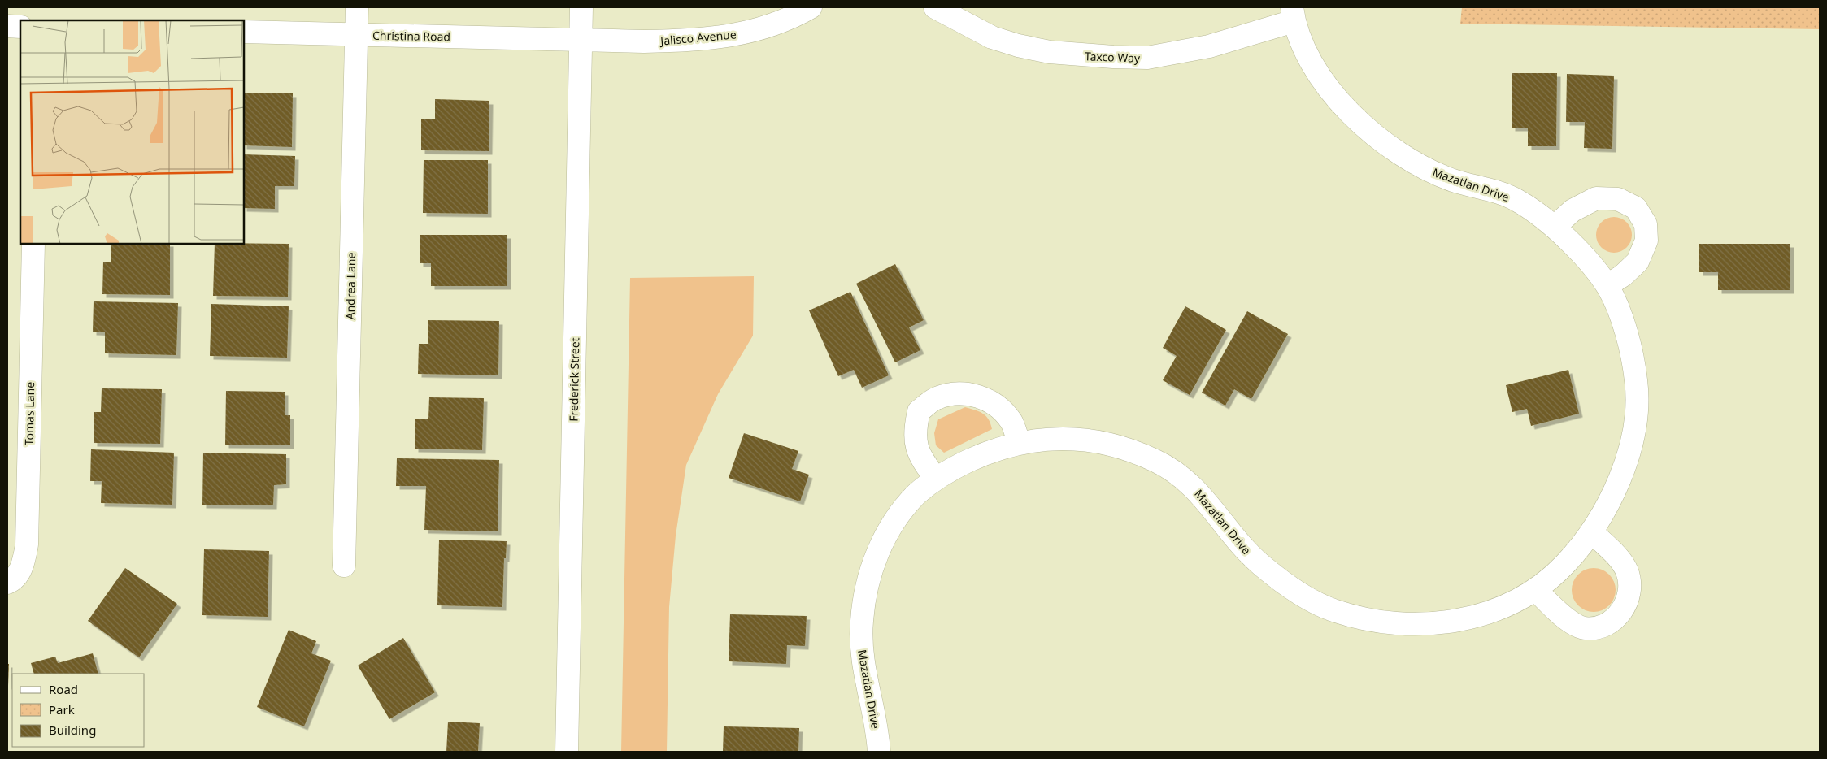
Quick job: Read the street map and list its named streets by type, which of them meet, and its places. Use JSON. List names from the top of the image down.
{
  "streets": {
    "street": [
      "Christina Road",
      "Jalisco Avenue",
      "Taxco Way",
      "Mazatlan Drive",
      "Andrea Lane",
      "Frederick Street",
      "Tomas Lane"
    ]
  },
  "crossings": [
    ["Christina Road", "Jalisco Avenue"],
    ["Christina Road", "Andrea Lane"],
    ["Christina Road", "Frederick Street"],
    ["Jalisco Avenue", "Frederick Street"],
    ["Taxco Way", "Mazatlan Drive"]
  ],
  "legend": ["Road", "Park", "Building"]
}
